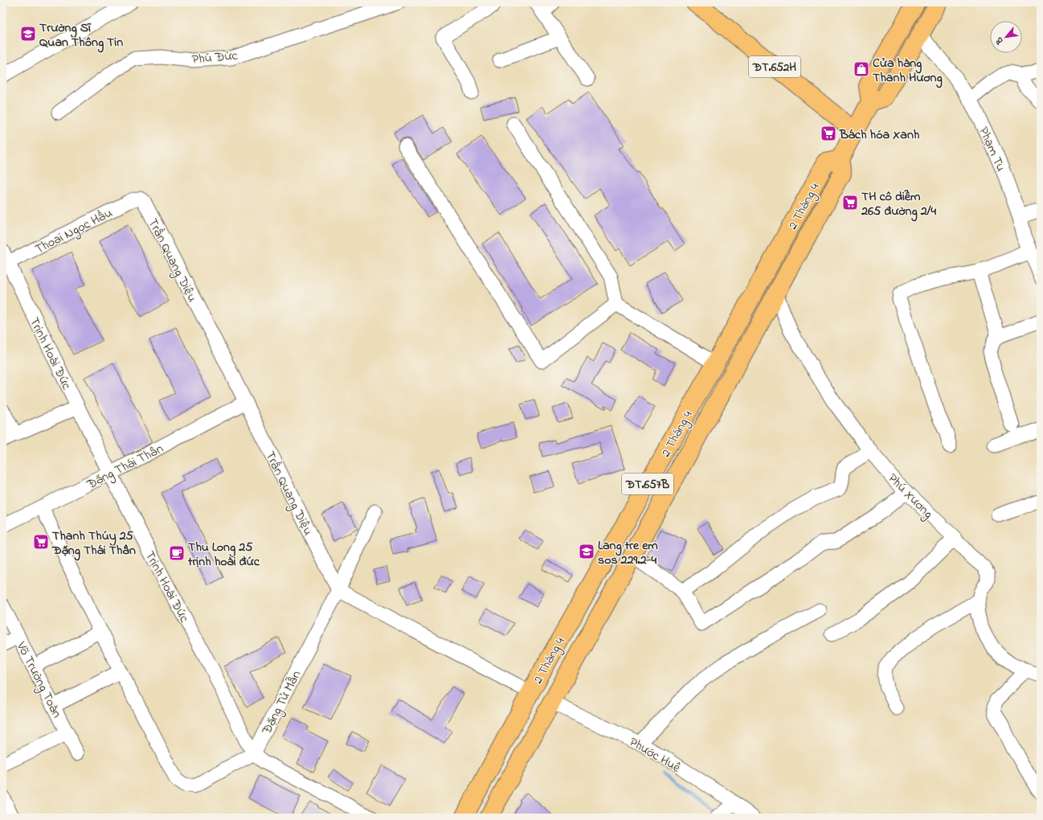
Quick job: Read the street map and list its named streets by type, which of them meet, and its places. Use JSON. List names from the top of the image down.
{
  "streets": {
    "main road": ["ĐT.652H", "2 Tháng 4", "ĐT.657B"],
    "street": [
      "Phú Đức",
      "Phạm Tu",
      "Thoại Ngọc Hầu",
      "Trần Quang Diệu",
      "Trịnh Hoài Đức",
      "Đặng Thái Thân",
      "Phú Xương",
      "Võ Trường Toàn",
      "Đặng Tử Mẫn",
      "Phước Huệ"
    ]
  },
  "crossings": [
    ["2 Tháng 4", "Phú Xương"],
    ["2 Tháng 4", "Phước Huệ"],
    ["Thoại Ngọc Hầu", "Trần Quang Diệu"],
    ["Thoại Ngọc Hầu", "Trịnh Hoài Đức"],
    ["Trần Quang Diệu", "Đặng Thái Thân"],
    ["Trần Quang Diệu", "Đặng Tử Mẫn"],
    ["Trịnh Hoài Đức", "Đặng Thái Thân"],
    ["Trịnh Hoài Đức", "Đặng Tử Mẫn"]
  ],
  "places": {
    "school or university": ["Trường Sĩ Quan Thông Tin", "Lang tre em sos 229.2-4"],
    "shop": ["Cửa hàng Thanh Hương"],
    "supermarket": ["Bách hóa Xanh", "TH cô diễm 265 đường 2/4", "Thanh Thúy 25 Đặng Thái Thân"],
    "cafe": ["Thu Long 25 trịnh hoài đức"]
  },
  "north": "bottom left"
}
